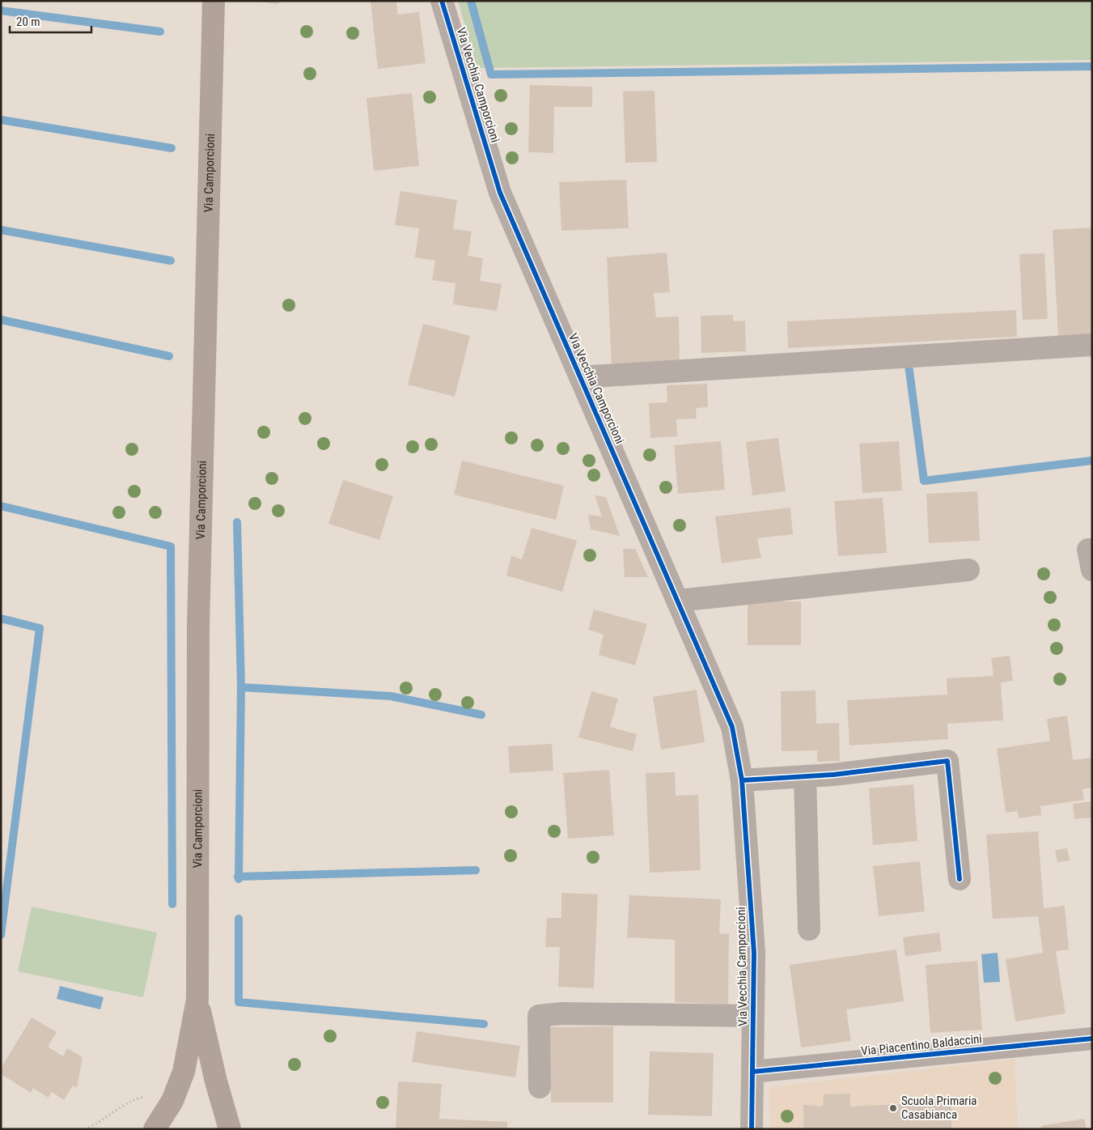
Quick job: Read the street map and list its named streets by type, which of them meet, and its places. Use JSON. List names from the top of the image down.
{
  "streets": {
    "main road": ["Via Camporcioni"],
    "street": ["Via Vecchia Camporcioni", "Via Piacentino Baldaccini"]
  },
  "crossings": [
    ["Via Vecchia Camporcioni", "Via Piacentino Baldaccini"]
  ],
  "places": ["Scuola Primaria Casabianca"],
  "scale_bar": "20 m"
}
